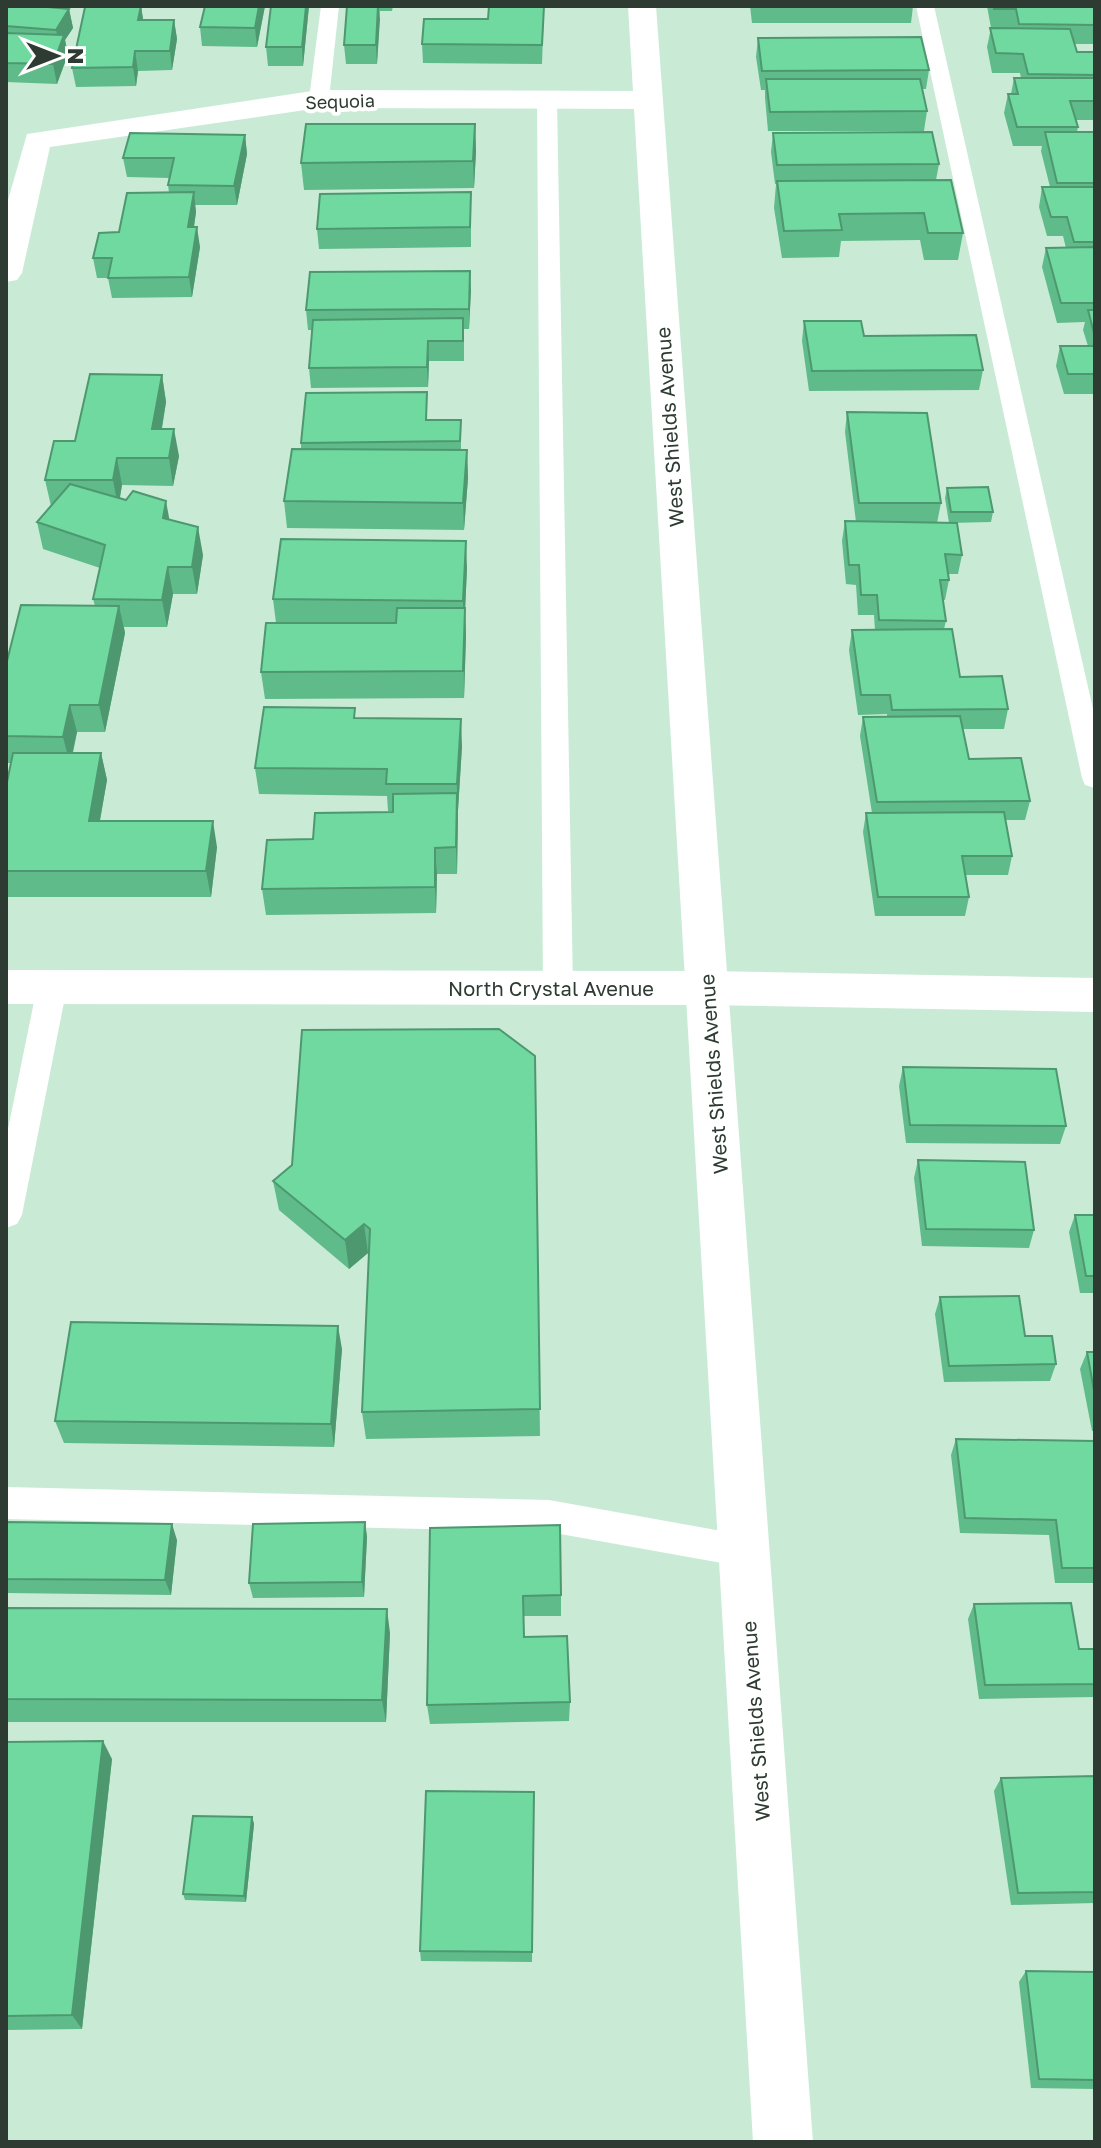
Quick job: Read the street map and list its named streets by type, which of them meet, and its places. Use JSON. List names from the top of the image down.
{
  "streets": {
    "main road": ["Sequoia", "West Shields Avenue", "North Crystal Avenue"]
  },
  "crossings": [
    ["Sequoia", "West Shields Avenue"],
    ["West Shields Avenue", "North Crystal Avenue"]
  ],
  "north": "right"
}
